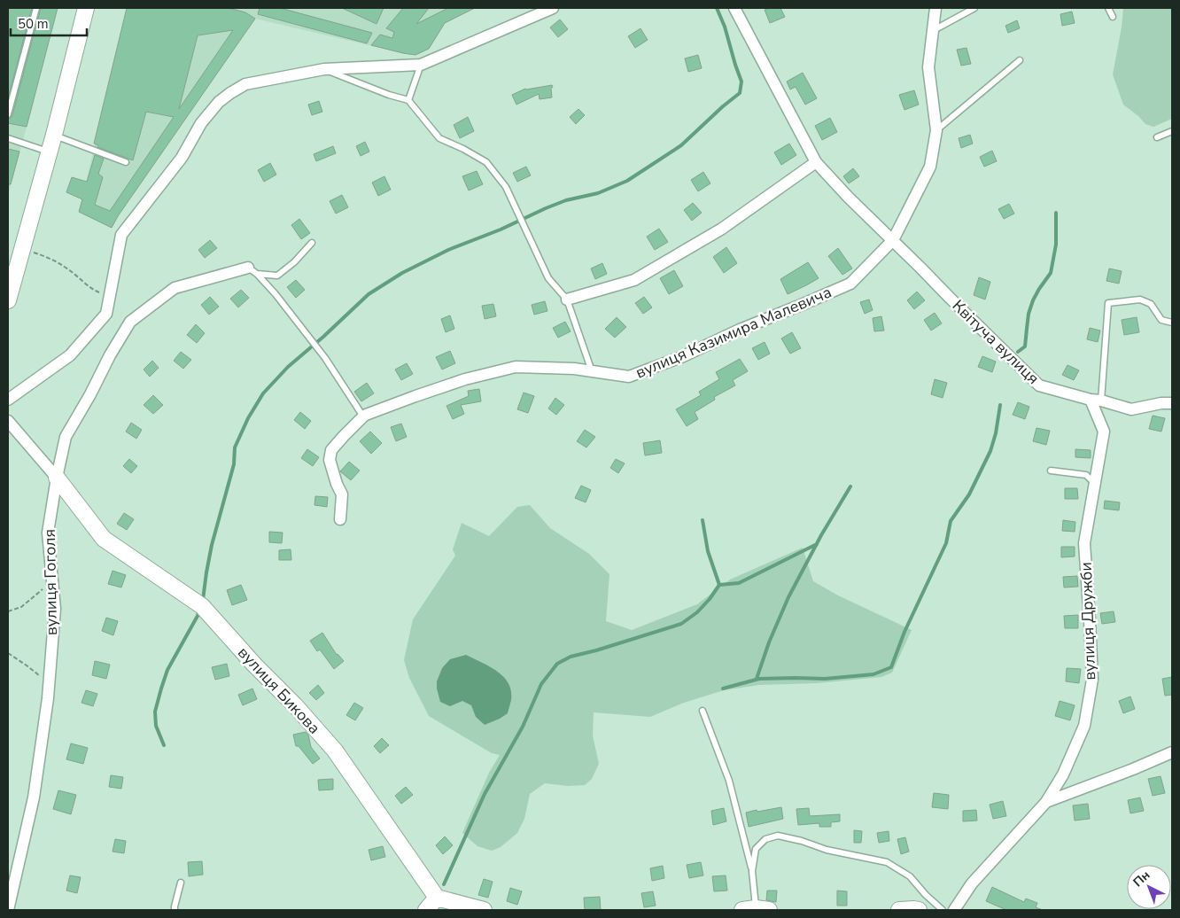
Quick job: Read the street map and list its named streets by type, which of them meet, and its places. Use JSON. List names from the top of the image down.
{
  "streets": {
    "street": [
      "вулиця Казимира Малевича",
      "Квітуча вулиця",
      "вулиця Гоголя",
      "вулиця Дружби",
      "вулиця Бикова"
    ]
  },
  "crossings": [
    ["вулиця Казимира Малевича", "Квітуча вулиця"],
    ["Квітуча вулиця", "вулиця Дружби"],
    ["вулиця Гоголя", "вулиця Бикова"]
  ],
  "scale_bar": "50 m",
  "north": "top left"
}
